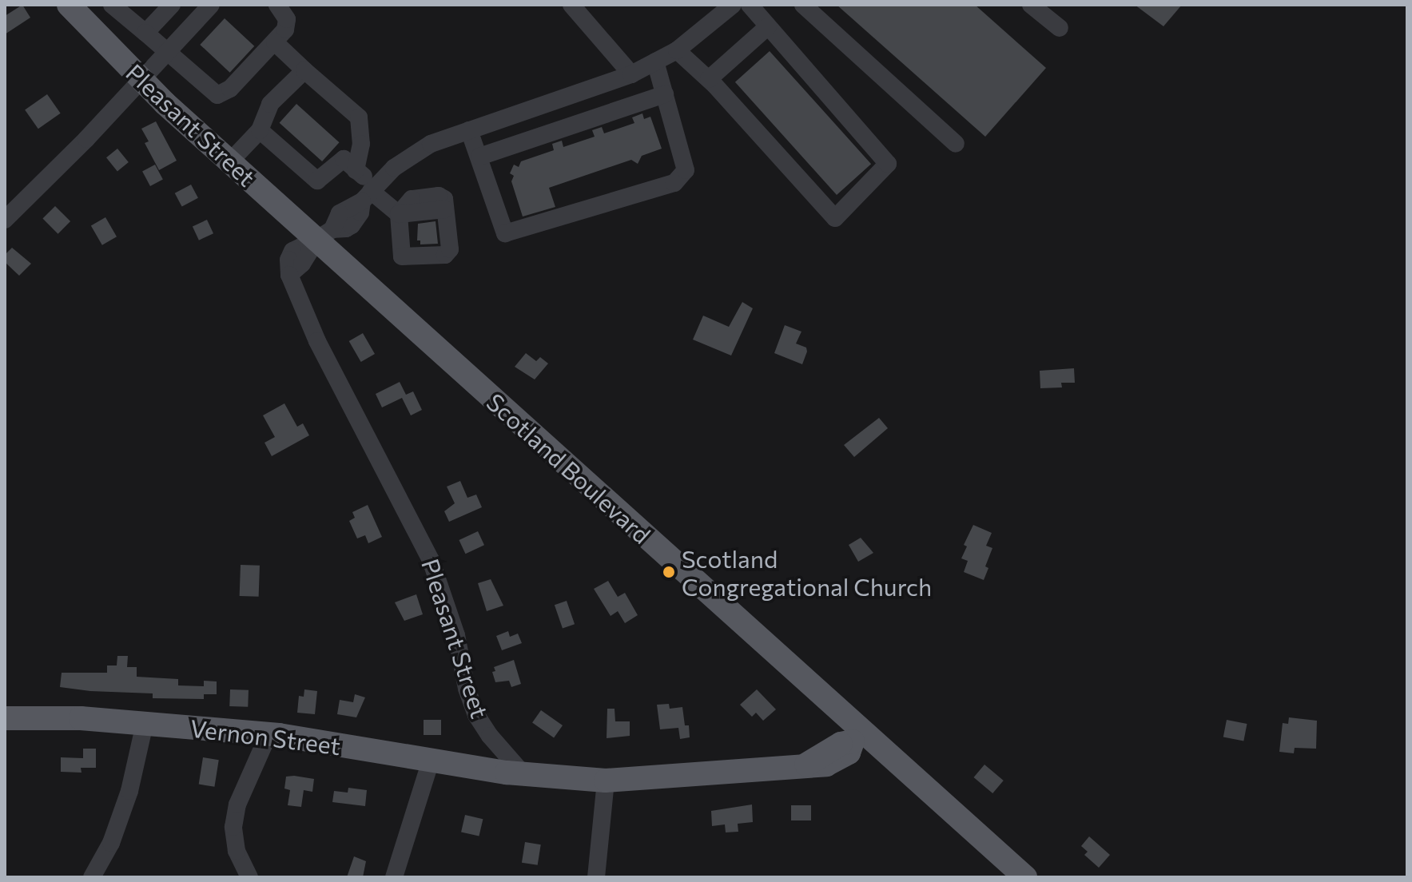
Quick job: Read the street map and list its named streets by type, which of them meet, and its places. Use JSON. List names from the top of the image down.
{
  "streets": {
    "main road": ["Pleasant Street", "Scotland Boulevard", "Vernon Street"]
  },
  "crossings": [
    ["Pleasant Street", "Scotland Boulevard"],
    ["Pleasant Street", "Vernon Street"]
  ],
  "places": ["Scotland Congregational Church"]
}
